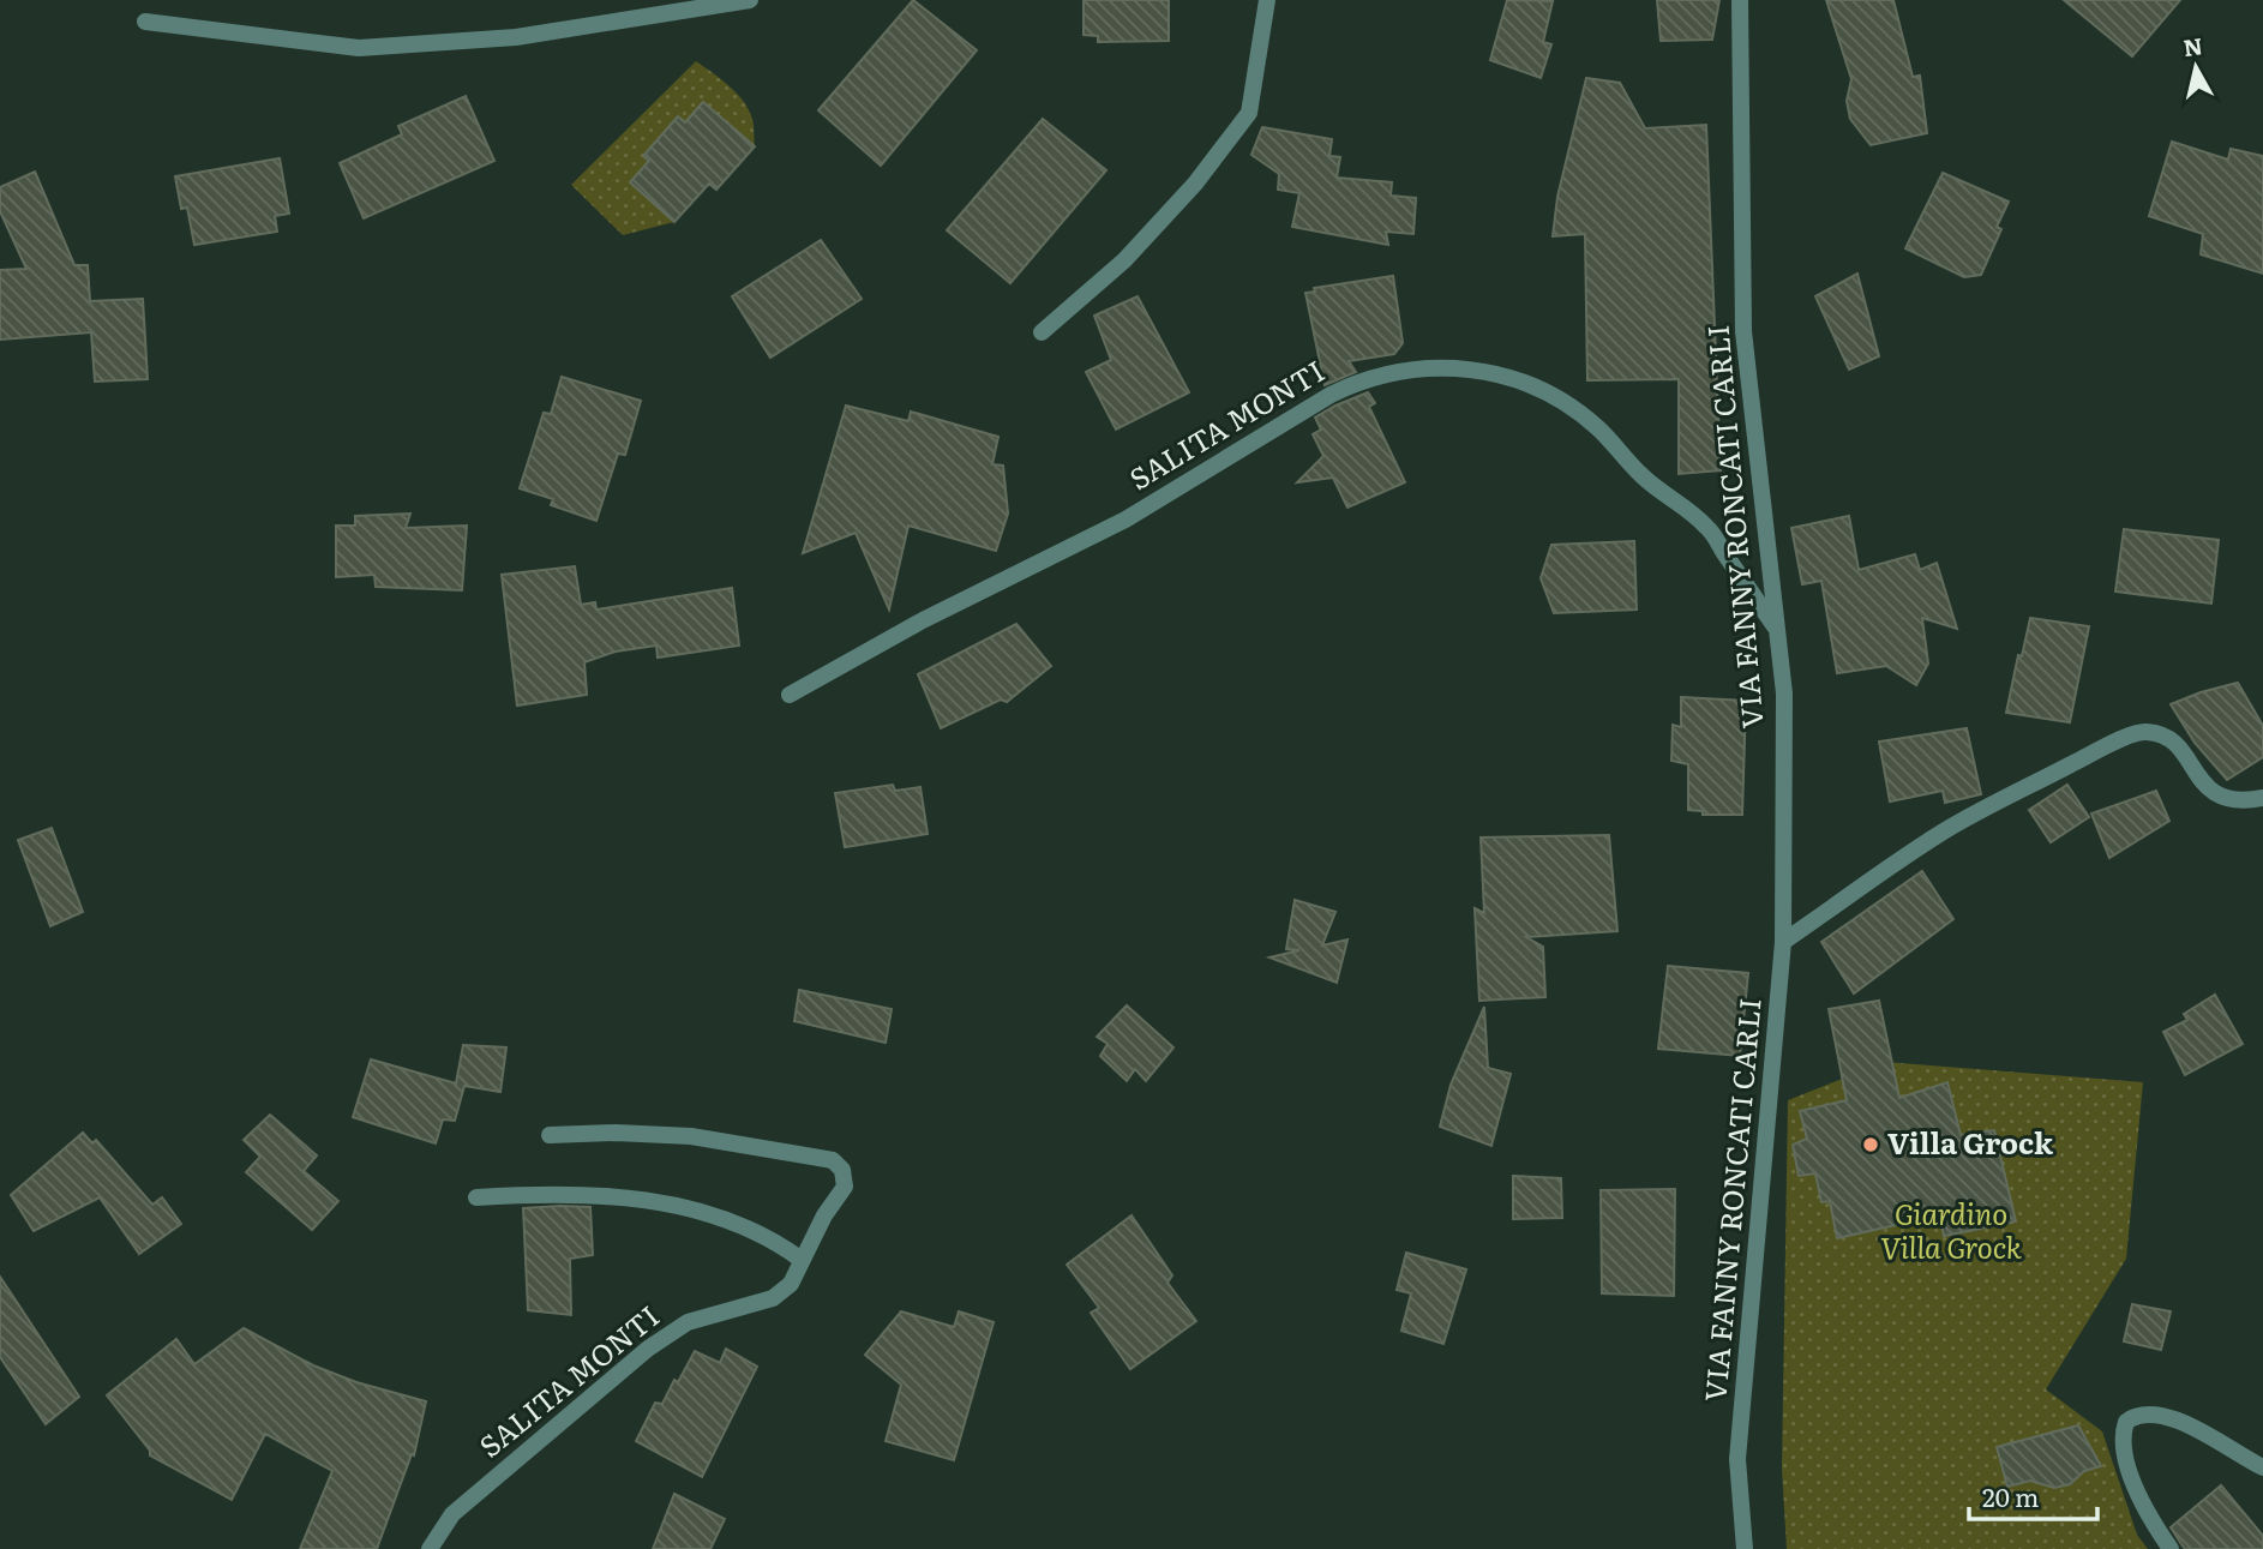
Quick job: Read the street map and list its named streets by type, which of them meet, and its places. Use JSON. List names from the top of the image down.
{
  "streets": {
    "street": ["SALITA MONTI", "VIA FANNY RONCATI CARLI"]
  },
  "crossings": [
    ["SALITA MONTI", "VIA FANNY RONCATI CARLI"]
  ],
  "parks": ["Giardino Villa Grock"],
  "places": ["Villa Grock"],
  "scale_bar": "20 m",
  "north": "top"
}
